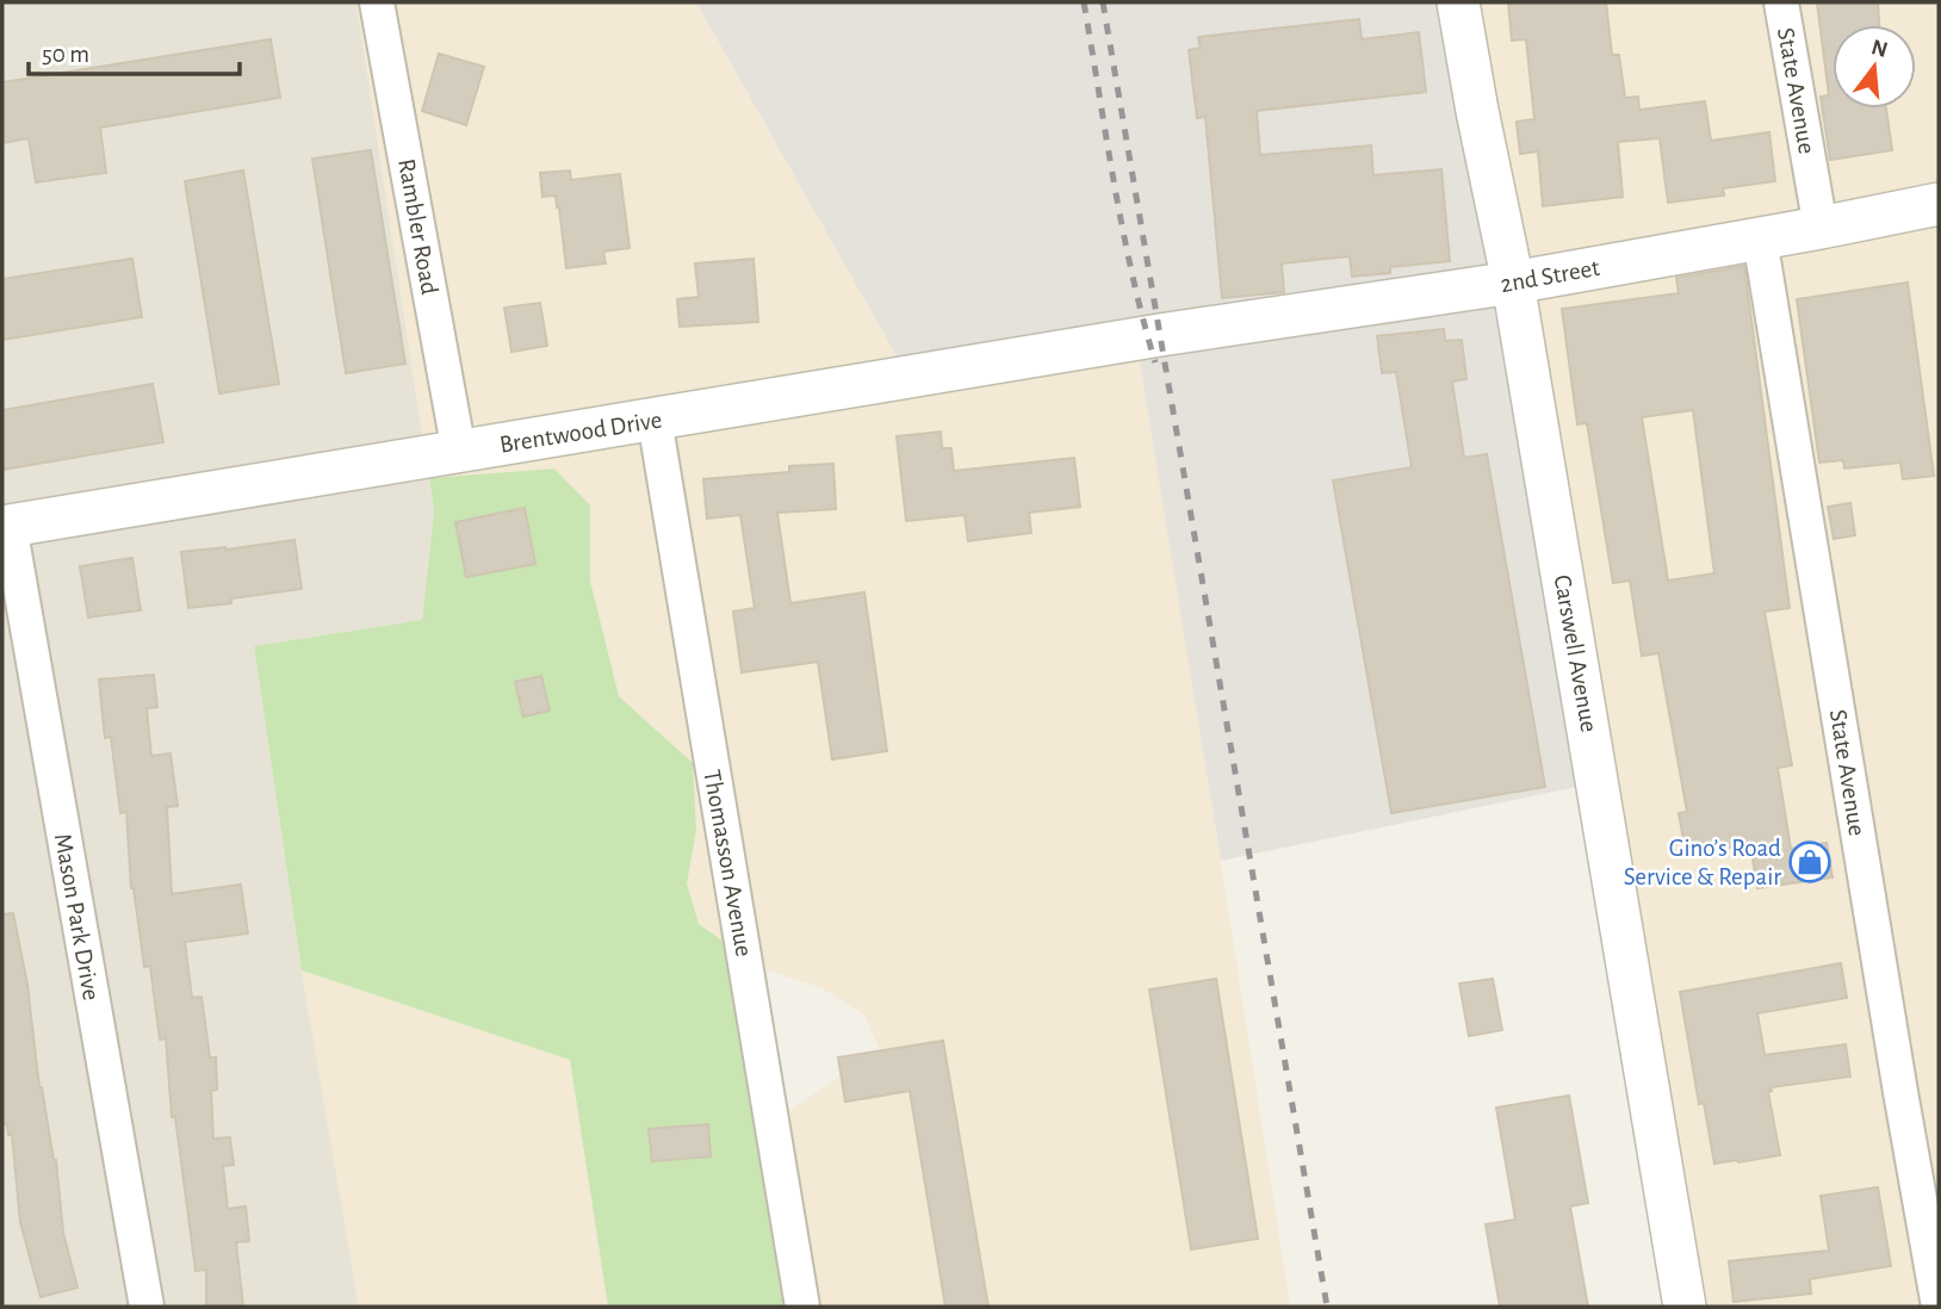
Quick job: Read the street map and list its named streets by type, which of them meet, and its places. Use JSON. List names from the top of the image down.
{
  "streets": {
    "street": [
      "State Avenue",
      "Rambler Road",
      "2nd Street",
      "Brentwood Drive",
      "Carswell Avenue",
      "Thomasson Avenue",
      "Mason Park Drive"
    ]
  },
  "crossings": [
    ["State Avenue", "2nd Street"],
    ["Rambler Road", "Brentwood Drive"],
    ["2nd Street", "Brentwood Drive"],
    ["2nd Street", "Carswell Avenue"],
    ["Brentwood Drive", "Thomasson Avenue"],
    ["Brentwood Drive", "Mason Park Drive"]
  ],
  "places": {
    "shop": ["Gino’s Road Service & Repair"]
  },
  "scale_bar": "50 m",
  "north": "top"
}
